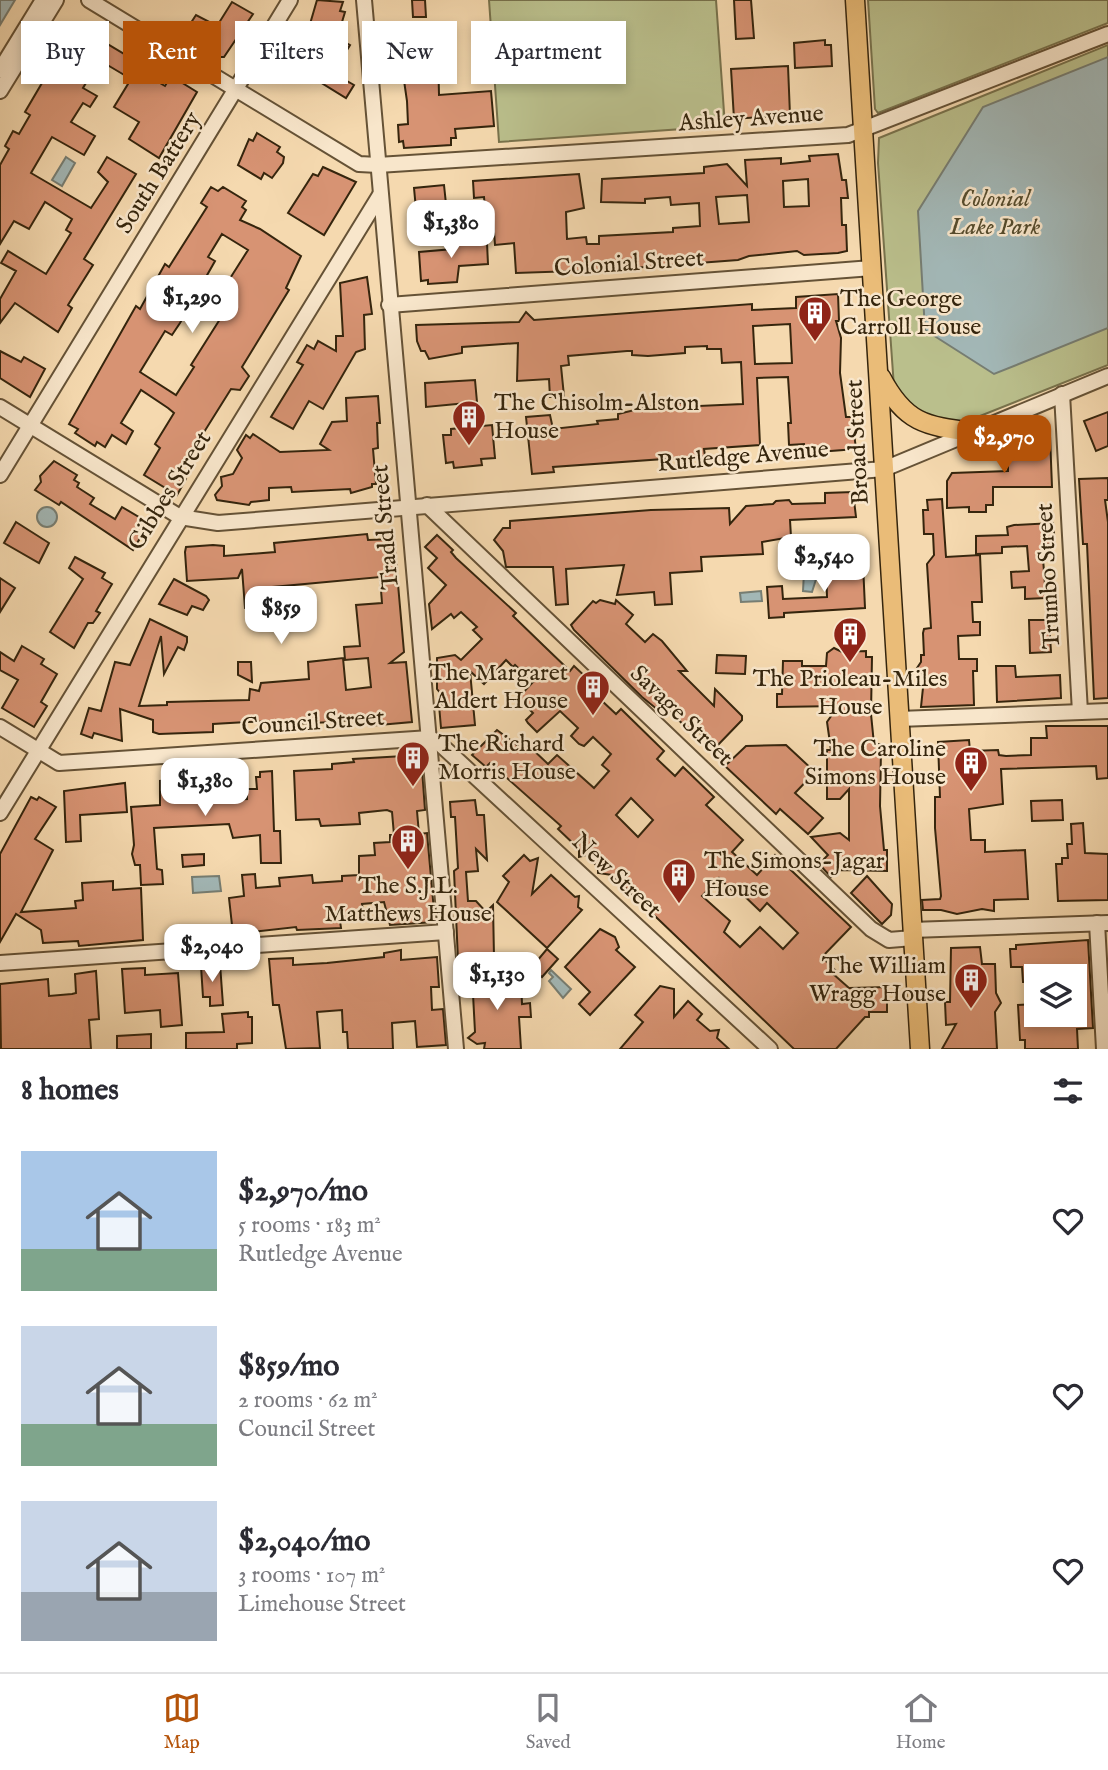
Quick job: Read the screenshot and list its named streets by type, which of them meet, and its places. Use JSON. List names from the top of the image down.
{
  "streets": {
    "main road": ["Broad Street"],
    "street": [
      "Ashley Avenue",
      "South Battery",
      "Colonial Street",
      "Rutledge Avenue",
      "Gibbes Street",
      "Tradd Street",
      "Trumbo Street",
      "Savage Street",
      "Council Street",
      "New Street"
    ]
  },
  "crossings": [
    ["Ashley Avenue", "South Battery"],
    ["Ashley Avenue", "Broad Street"],
    ["Ashley Avenue", "Tradd Street"],
    ["Colonial Street", "Broad Street"],
    ["Colonial Street", "Tradd Street"],
    ["Broad Street", "Rutledge Avenue"],
    ["Broad Street", "Savage Street"],
    ["Rutledge Avenue", "Gibbes Street"],
    ["Rutledge Avenue", "Tradd Street"],
    ["Rutledge Avenue", "Trumbo Street"],
    ["Rutledge Avenue", "Savage Street"],
    ["Gibbes Street", "Tradd Street"],
    ["Gibbes Street", "Council Street"],
    ["Tradd Street", "Council Street"],
    ["Tradd Street", "New Street"],
    ["Council Street", "New Street"]
  ],
  "parks": ["Colonial Lake Park"],
  "places": {
    "building": [
      "The George Carroll House",
      "The Chisolm-Alston House",
      "The Prioleau-Miles House",
      "The Margaret Aldert House",
      "The Richard Morris House",
      "The Caroline Simons House",
      "The S.J.L. Matthews House",
      "The Simons-Jagar House",
      "The William Wragg House"
    ]
  },
  "page": {
    "chip": [
      "Buy",
      "Rent",
      "Filters",
      "New",
      "Apartment"
    ],
    "price": [
      "$1,380",
      "$1,290",
      "$2,970",
      "$2,540",
      "$859",
      "$1,380",
      "$2,040",
      "$1,130"
    ],
    "heading": "8 homes",
    "list": [
      {
        "name": "$2,970/mo",
        "note": "5 rooms · 183 m² · Rutledge Avenue"
      },
      {
        "name": "$859/mo",
        "note": "2 rooms · 62 m² · Council Street"
      },
      {
        "name": "$2,040/mo",
        "note": "3 rooms · 107 m² · Limehouse Street"
      }
    ],
    "tabs": ["Map", "Saved", "Home"]
  }
}
